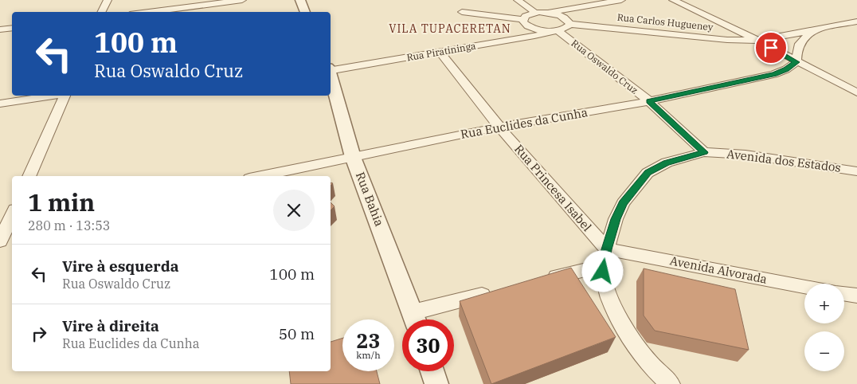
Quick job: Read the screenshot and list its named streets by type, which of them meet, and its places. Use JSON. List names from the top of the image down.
{
  "streets": {
    "street": [
      "Rua Carlos Hugueney",
      "Rua Piratininga",
      "Rua Oswaldo Cruz",
      "Rua Euclides da Cunha",
      "Avenida dos Estados",
      "Rua Princesa Isabel",
      "Rua Bahia",
      "Avenida Alvorada"
    ]
  },
  "crossings": [
    ["Rua Carlos Hugueney", "Rua Piratininga"],
    ["Rua Piratininga", "Rua Oswaldo Cruz"],
    ["Rua Piratininga", "Rua Princesa Isabel"],
    ["Rua Oswaldo Cruz", "Rua Euclides da Cunha"],
    ["Rua Oswaldo Cruz", "Avenida dos Estados"],
    ["Rua Euclides da Cunha", "Rua Princesa Isabel"],
    ["Rua Euclides da Cunha", "Rua Bahia"],
    ["Avenida dos Estados", "Rua Princesa Isabel"],
    ["Avenida dos Estados", "Avenida Alvorada"],
    ["Rua Princesa Isabel", "Avenida Alvorada"]
  ],
  "districts": ["VILA TUPACERETAN"],
  "page": {
    "turn": ["100 m", "Rua Oswaldo Cruz"],
    "heading": ["1 min", "280 m · 13:53"],
    "list": [
      {
        "name": "Vire à esquerda",
        "note": "Rua Oswaldo Cruz",
        "value": "100 m"
      },
      {
        "name": "Vire à direita",
        "note": "Rua Euclides da Cunha",
        "value": "50 m"
      }
    ],
    "map_buttons": ["+", "−"],
    "speed": "23 km/h",
    "limit": "30"
  }
}
